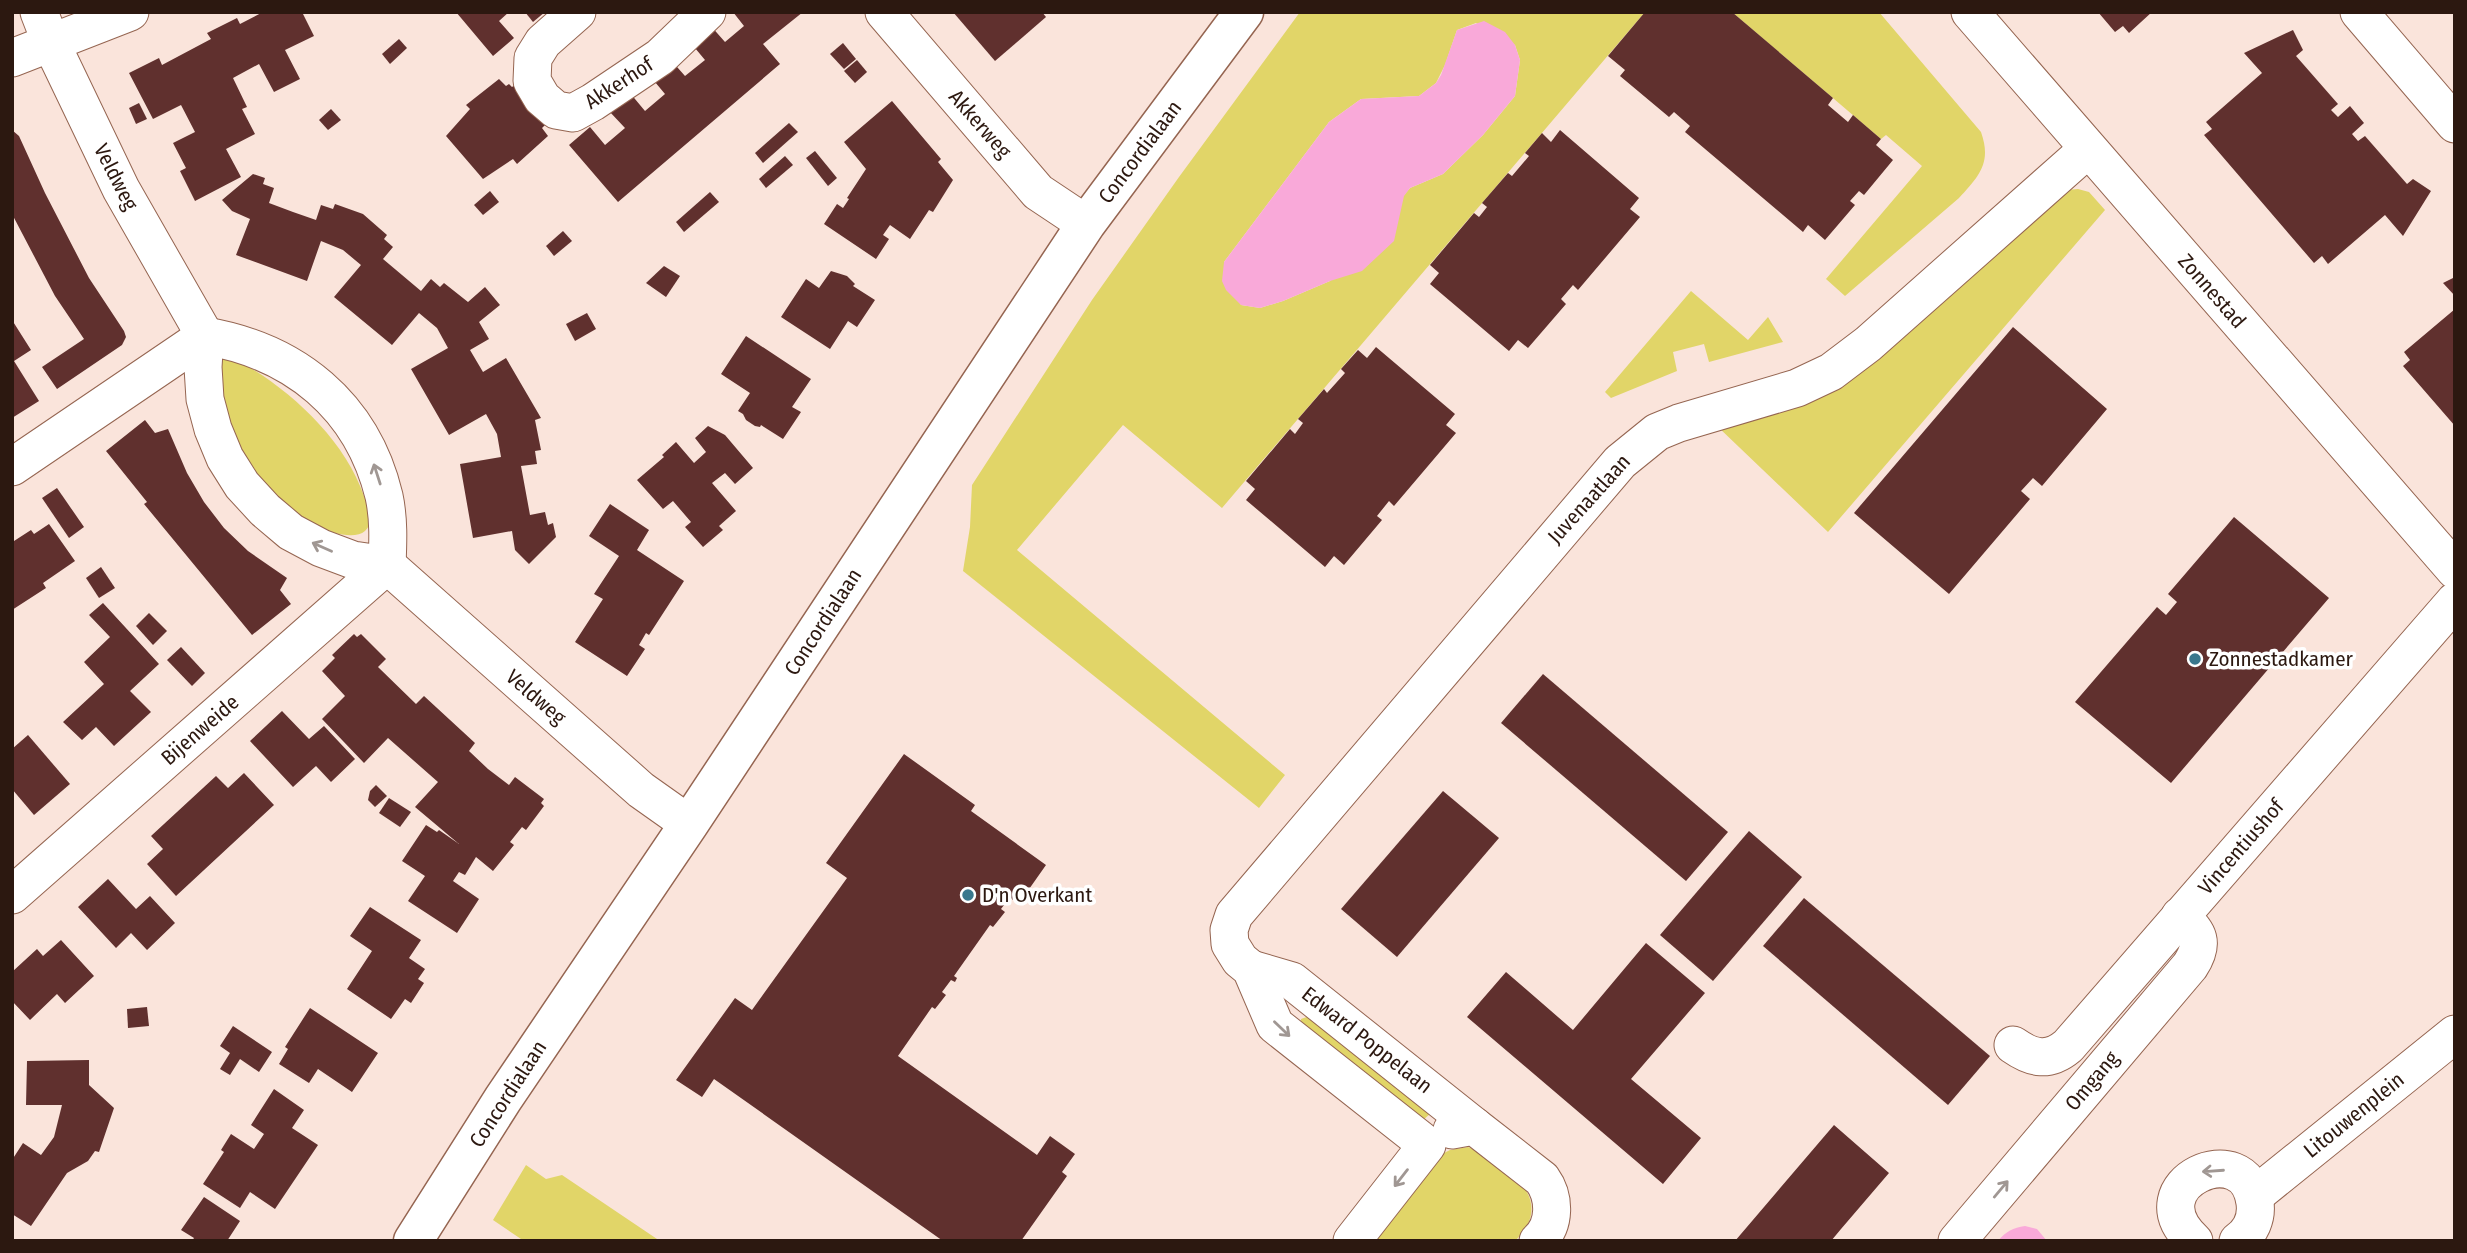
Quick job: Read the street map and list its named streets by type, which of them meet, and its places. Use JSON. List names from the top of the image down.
{
  "streets": {
    "main road": ["Concordialaan"],
    "street": [
      "Akkerhof",
      "Akkerweg",
      "Veldweg",
      "Zonnestad",
      "Juvenaatlaan",
      "Bijenweide",
      "Vincentiushof",
      "Edward Poppelaan",
      "Omgang",
      "Litouwenplein"
    ]
  },
  "crossings": [
    ["Akkerweg", "Concordialaan"],
    ["Concordialaan", "Veldweg"],
    ["Veldweg", "Bijenweide"],
    ["Zonnestad", "Juvenaatlaan"],
    ["Juvenaatlaan", "Edward Poppelaan"],
    ["Vincentiushof", "Omgang"]
  ],
  "one_way": ["Omgang"],
  "places": ["Zonnestadkamer", "D'n Overkant"]
}
